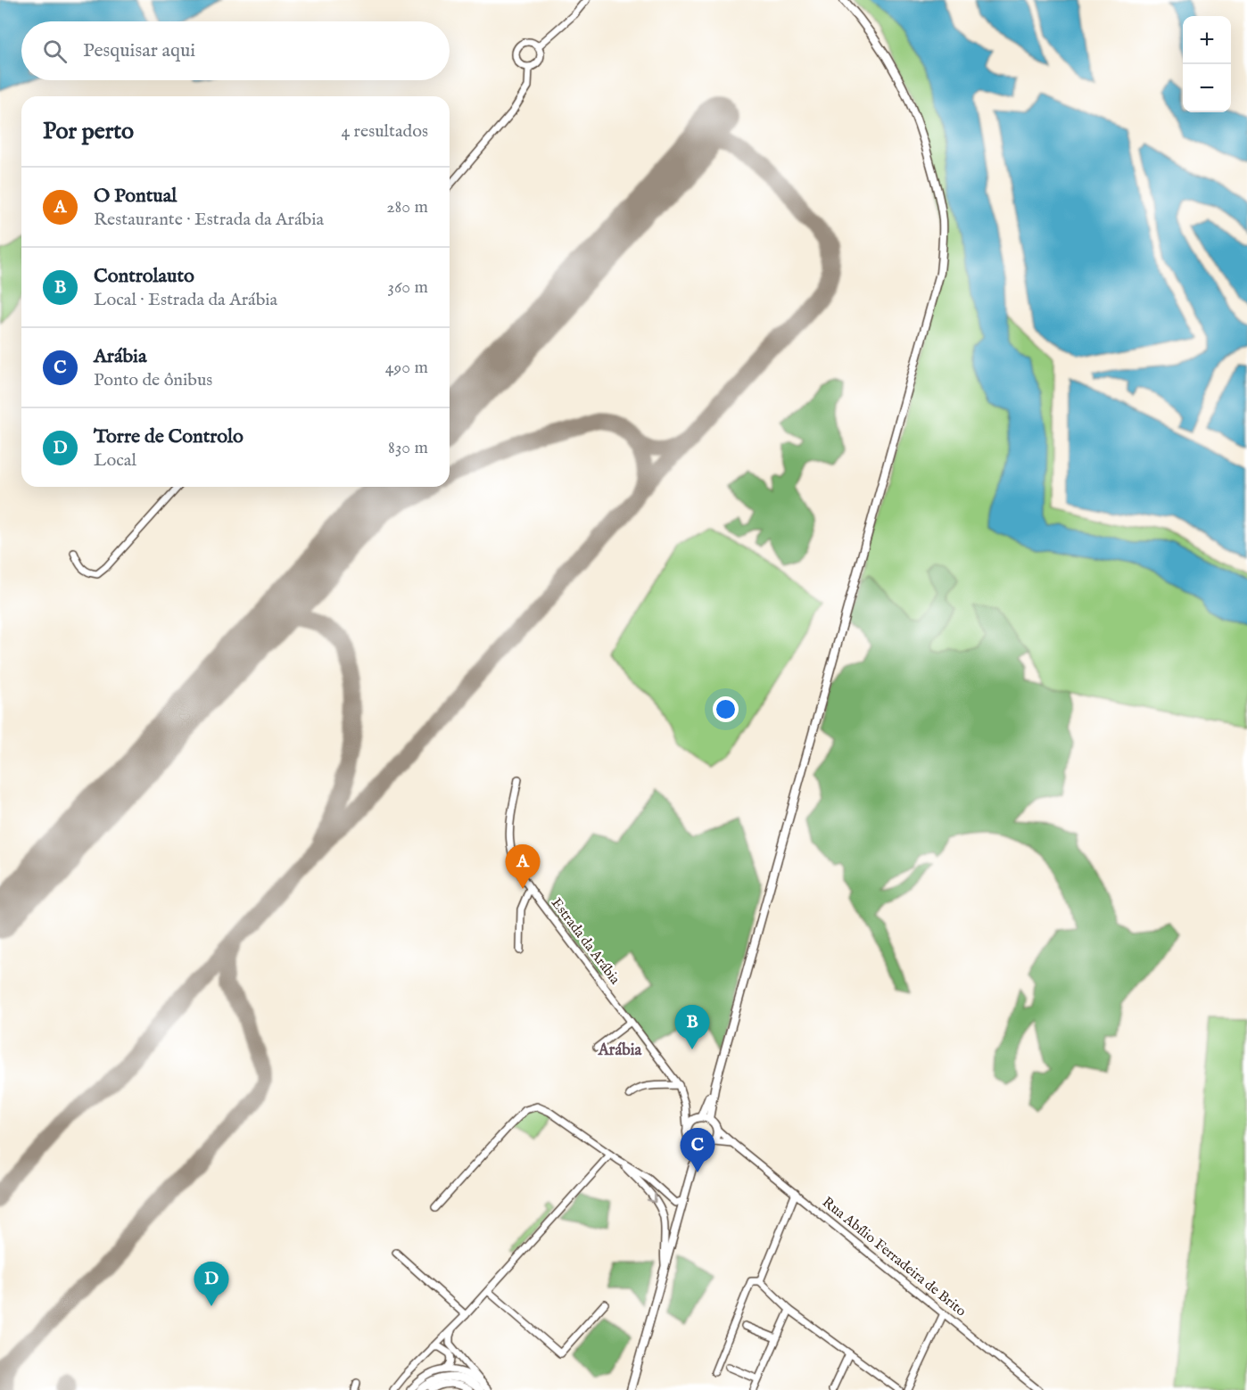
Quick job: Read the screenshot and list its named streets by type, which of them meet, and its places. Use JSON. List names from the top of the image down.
{
  "streets": {
    "street": ["Estrada da Arábia", "Rua Abílio Ferradeira de Brito"]
  },
  "districts": ["Arábia"],
  "page": {
    "map_buttons": ["+", "−"],
    "search": "Pesquisar aqui",
    "heading": ["Por perto", "4 resultados"],
    "list": [
      {
        "mark": "A",
        "name": "O Pontual",
        "note": "Restaurante · Estrada da Arábia",
        "value": "280 m"
      },
      {
        "mark": "B",
        "name": "Controlauto",
        "note": "Local · Estrada da Arábia",
        "value": "360 m"
      },
      {
        "mark": "C",
        "name": "Arábia",
        "note": "Ponto de ônibus",
        "value": "490 m"
      },
      {
        "mark": "D",
        "name": "Torre de Controlo",
        "note": "Local",
        "value": "830 m"
      }
    ],
    "pins": [
      "A",
      "B",
      "C",
      "D"
    ]
  }
}
